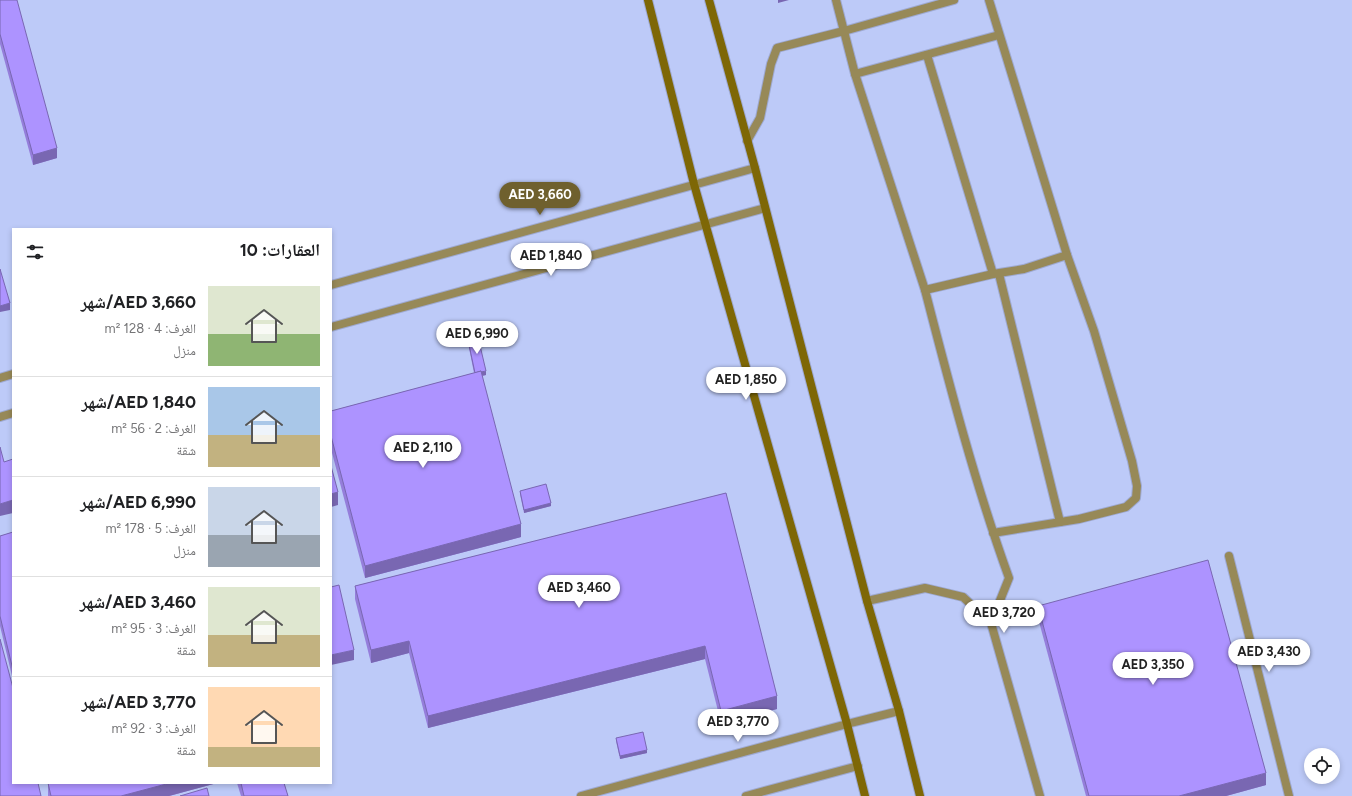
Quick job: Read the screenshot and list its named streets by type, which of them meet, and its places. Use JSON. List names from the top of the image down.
{
  "page": {
    "price": [
      "AED 3,660",
      "AED 1,840",
      "AED 6,990",
      "AED 1,850",
      "AED 2,110",
      "AED 3,460",
      "AED 3,720",
      "AED 3,430",
      "AED 3,350",
      "AED 3,770"
    ],
    "heading": "العقارات: 10",
    "list": [
      {
        "name": "AED 3,660/شهر",
        "note": "الغرف: 4 · 128 m² · منزل"
      },
      {
        "name": "AED 1,840/شهر",
        "note": "الغرف: 2 · 56 m² · شقة"
      },
      {
        "name": "AED 6,990/شهر",
        "note": "الغرف: 5 · 178 m² · منزل"
      },
      {
        "name": "AED 3,460/شهر",
        "note": "الغرف: 3 · 95 m² · شقة"
      },
      {
        "name": "AED 3,770/شهر",
        "note": "الغرف: 3 · 92 m² · شقة"
      }
    ]
  }
}
